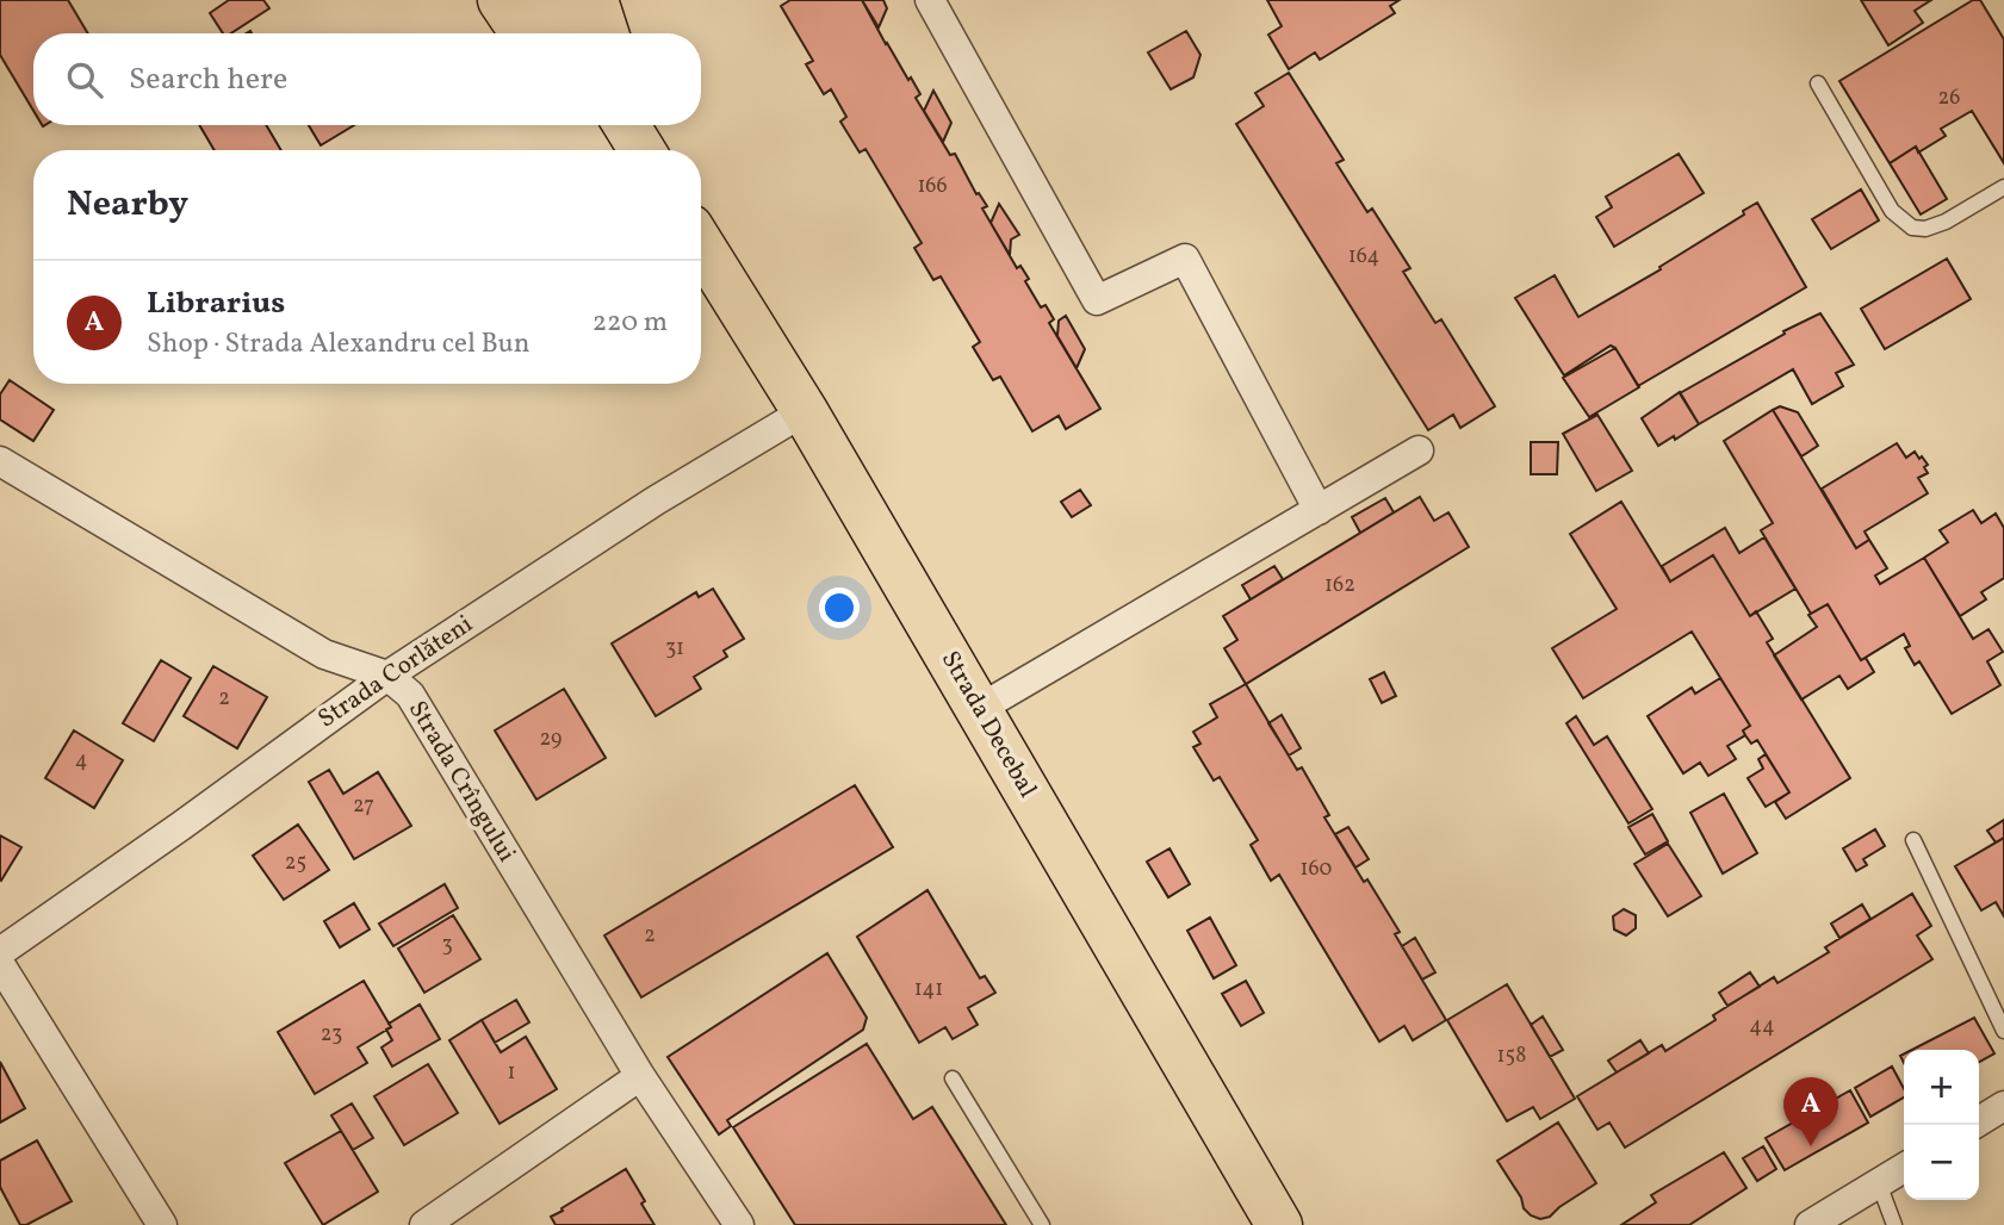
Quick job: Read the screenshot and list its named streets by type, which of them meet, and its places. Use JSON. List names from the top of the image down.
{
  "streets": {
    "main road": ["Strada Decebal"],
    "street": ["Strada Corlăteni", "Strada Crîngului"]
  },
  "crossings": [
    ["Strada Corlăteni", "Strada Decebal"],
    ["Strada Corlăteni", "Strada Crîngului"]
  ],
  "house_numbers": [
    "26",
    "166",
    "164",
    "162",
    "31",
    "2",
    "29",
    "4",
    "27",
    "25",
    "160",
    "2",
    "3",
    "141",
    "44",
    "23",
    "158",
    "1"
  ],
  "page": {
    "search": "Search here",
    "heading": "Nearby",
    "list": [
      {
        "mark": "A",
        "name": "Librarius",
        "note": "Shop · Strada Alexandru cel Bun",
        "value": "220 m"
      }
    ],
    "map_buttons": ["+", "−"],
    "pins": "A"
  }
}
